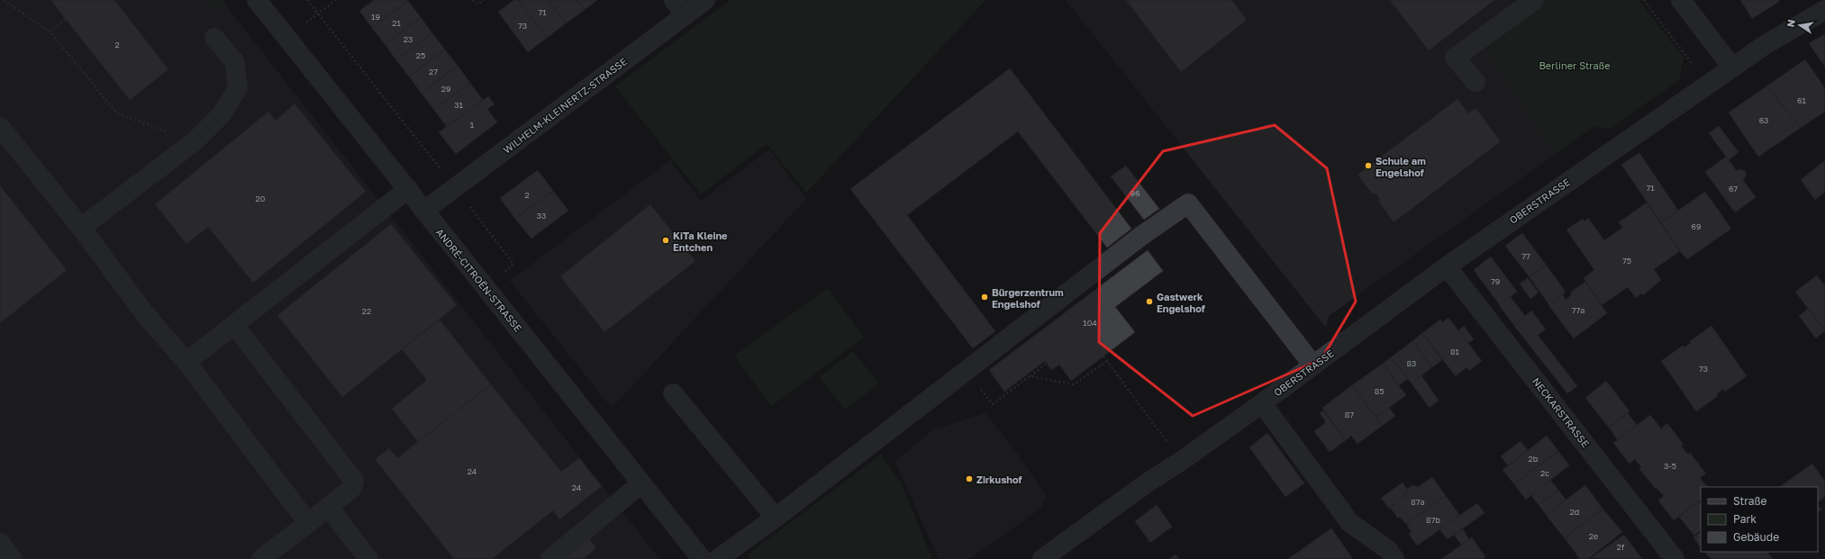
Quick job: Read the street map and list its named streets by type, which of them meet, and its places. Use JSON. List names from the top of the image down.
{
  "streets": {
    "street": [
      "WILHELM-KLEINERTZ-STRASSE",
      "OBERSTRASSE",
      "ANDRÉ-CITROËN-STRASSE",
      "NECKARSTRASSE"
    ]
  },
  "crossings": [
    ["WILHELM-KLEINERTZ-STRASSE", "ANDRÉ-CITROËN-STRASSE"],
    ["OBERSTRASSE", "NECKARSTRASSE"]
  ],
  "parks": ["Berliner Straße"],
  "places": [
    "Schule am Engelshof",
    "KiTa Kleine Entchen",
    "Bürgerzentrum Engelshof",
    "Gastwerk Engelshof",
    "Zirkushof"
  ],
  "house_numbers": [
    "71",
    "19",
    "21",
    "73",
    "23",
    "2",
    "25",
    "27",
    "29",
    "61",
    "31",
    "63",
    "1",
    "71",
    "67",
    "96",
    "2",
    "20",
    "33",
    "69",
    "77",
    "75",
    "79",
    "77a",
    "22",
    "104",
    "81",
    "83",
    "73",
    "85",
    "87",
    "2b",
    "3-5",
    "24",
    "2c",
    "24",
    "87a",
    "2d",
    "87b",
    "2e",
    "2f"
  ],
  "legend": ["Straße", "Park", "Gebäude"],
  "north": "left"
}
